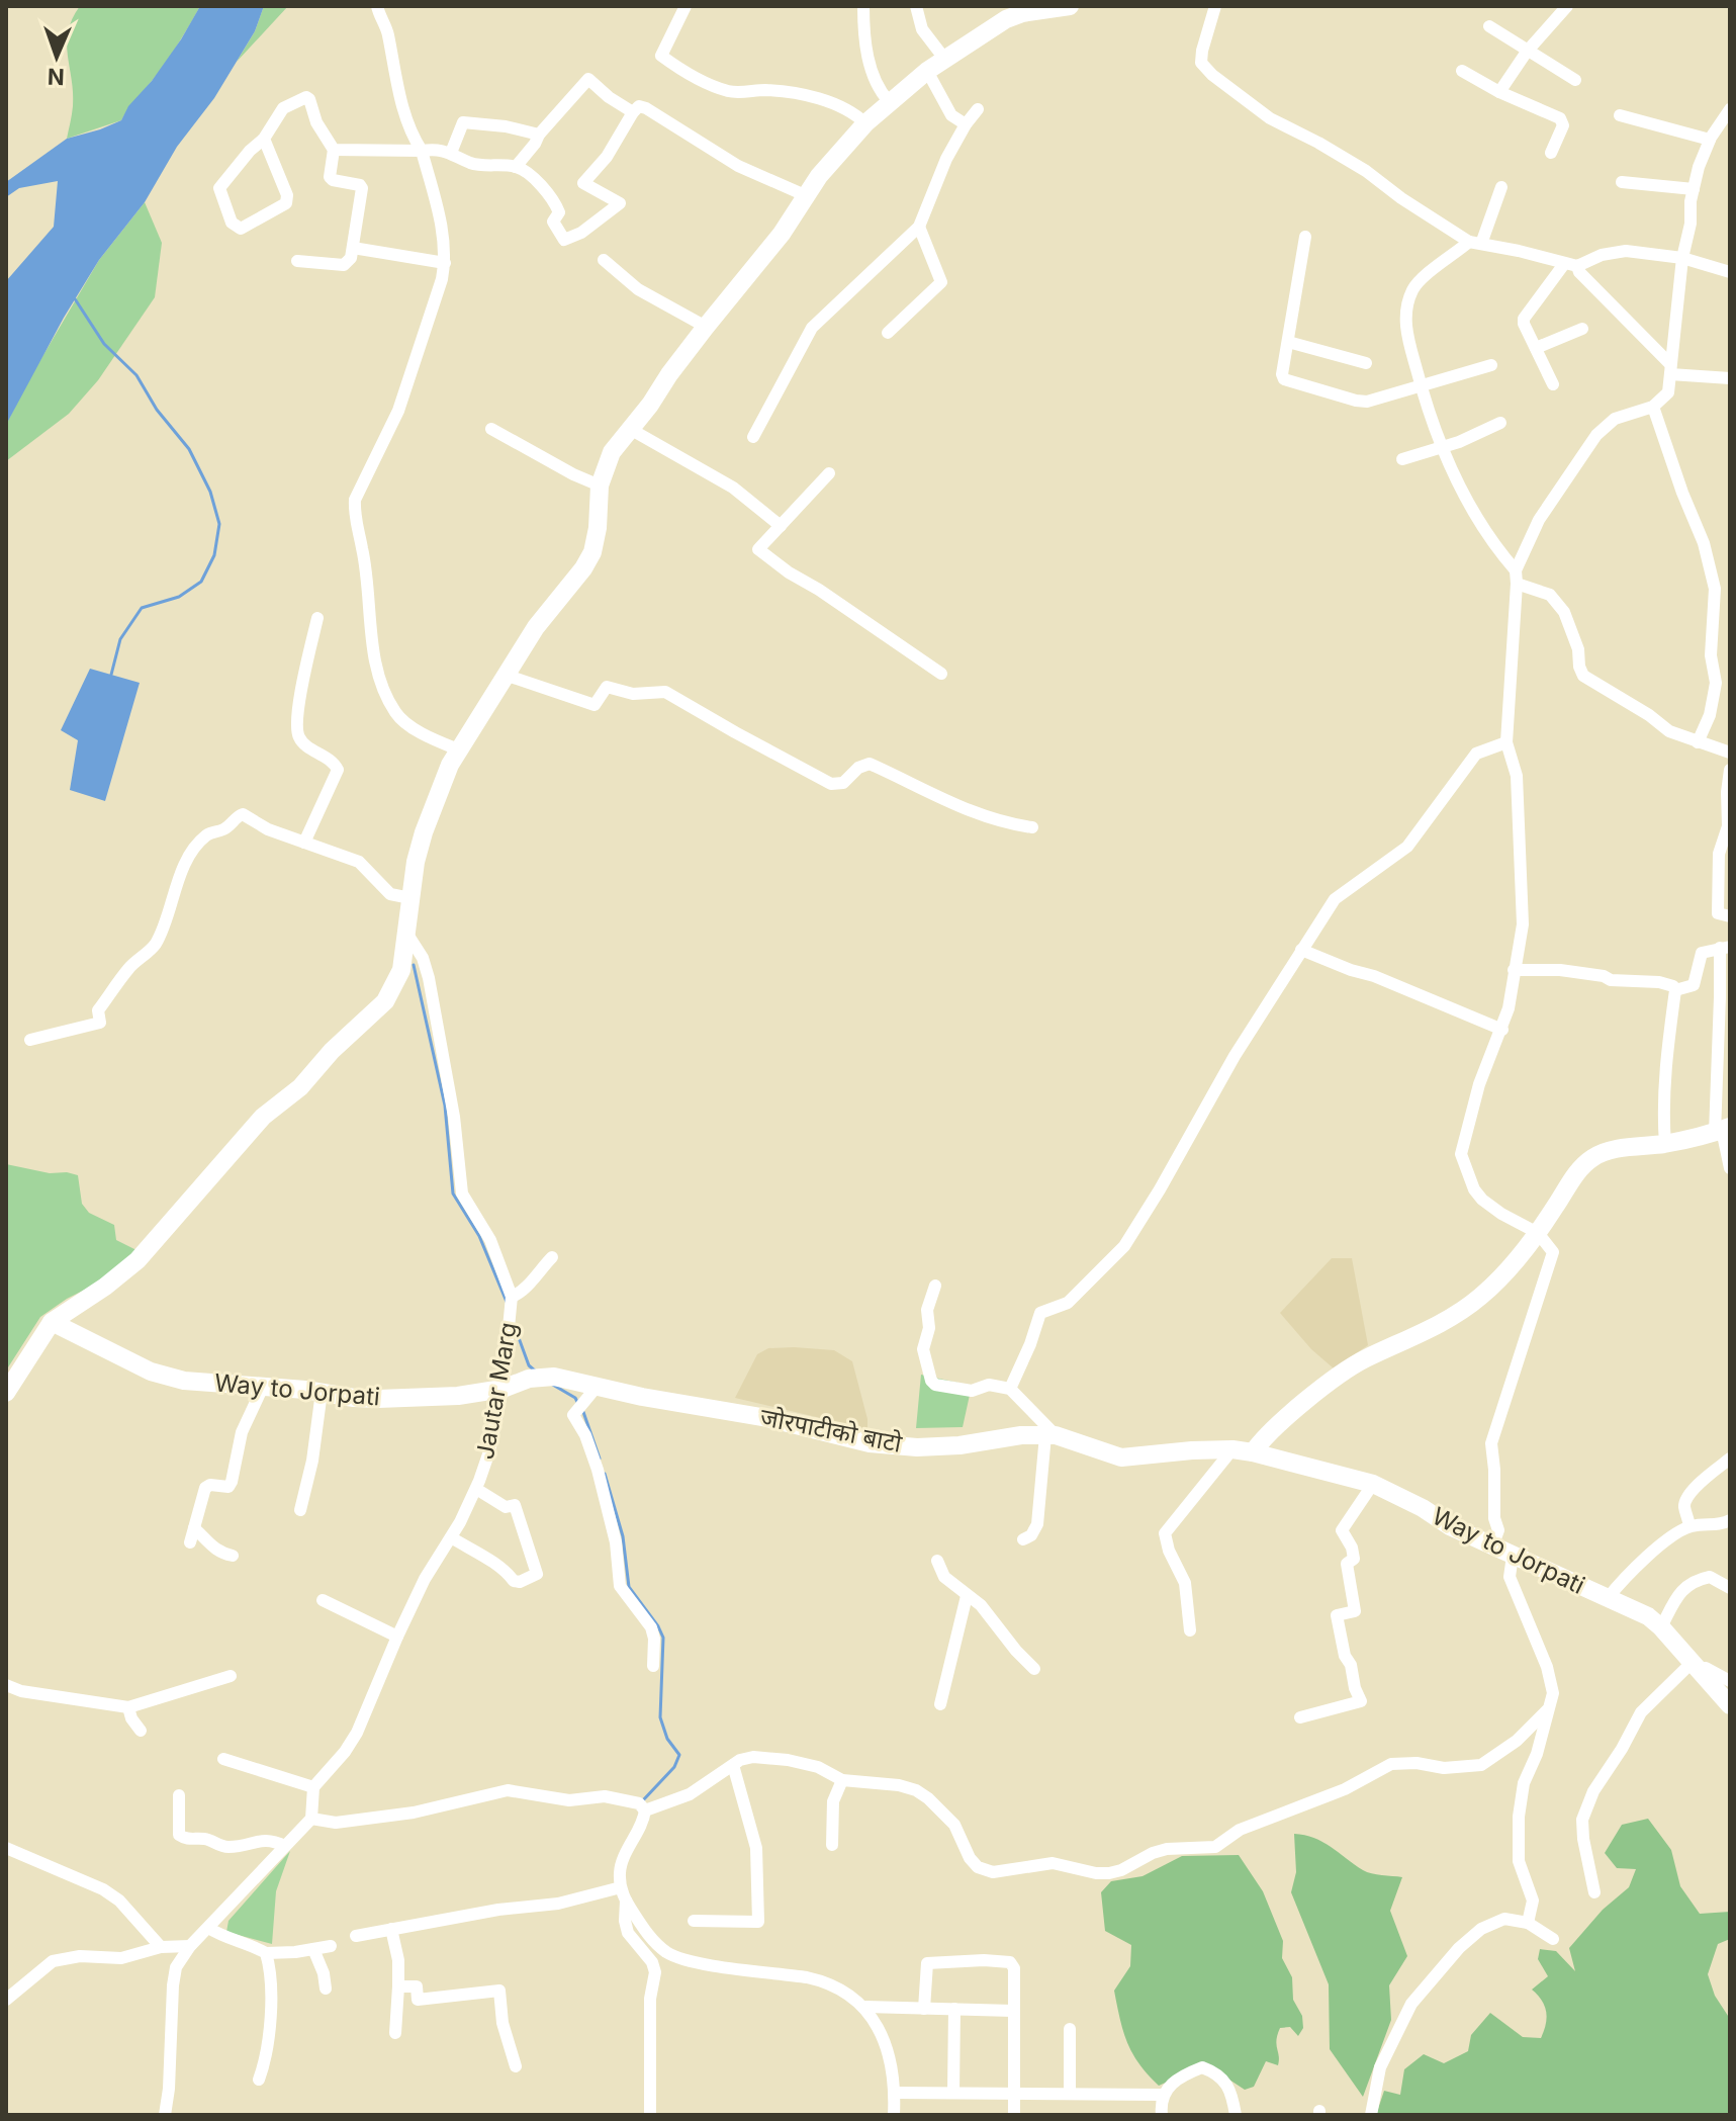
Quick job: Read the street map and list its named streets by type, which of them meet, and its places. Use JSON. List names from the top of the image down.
{
  "streets": {
    "street": ["Way to Jorpati", "Jautar Marg", "जोरपाटीको बाटो"]
  },
  "crossings": [
    ["Way to Jorpati", "Jautar Marg"],
    ["Way to Jorpati", "जोरपाटीको बाटो"]
  ],
  "north": "bottom"
}
